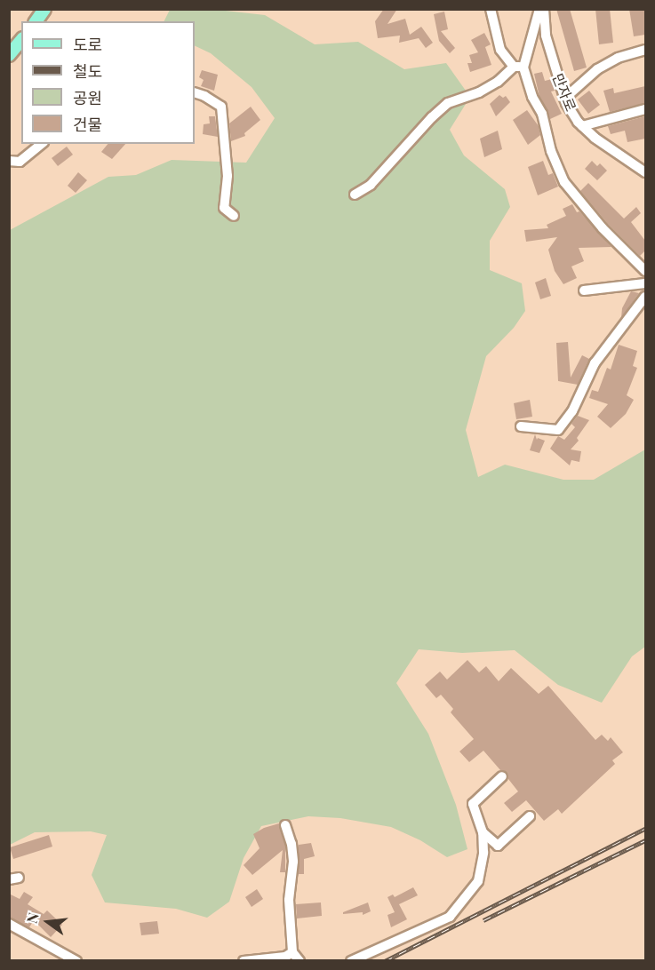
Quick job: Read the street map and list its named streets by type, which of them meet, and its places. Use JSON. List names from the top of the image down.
{
  "streets": {
    "street": ["만자로"]
  },
  "legend": [
    "도로",
    "철도",
    "공원",
    "건물"
  ],
  "north": "left"
}
